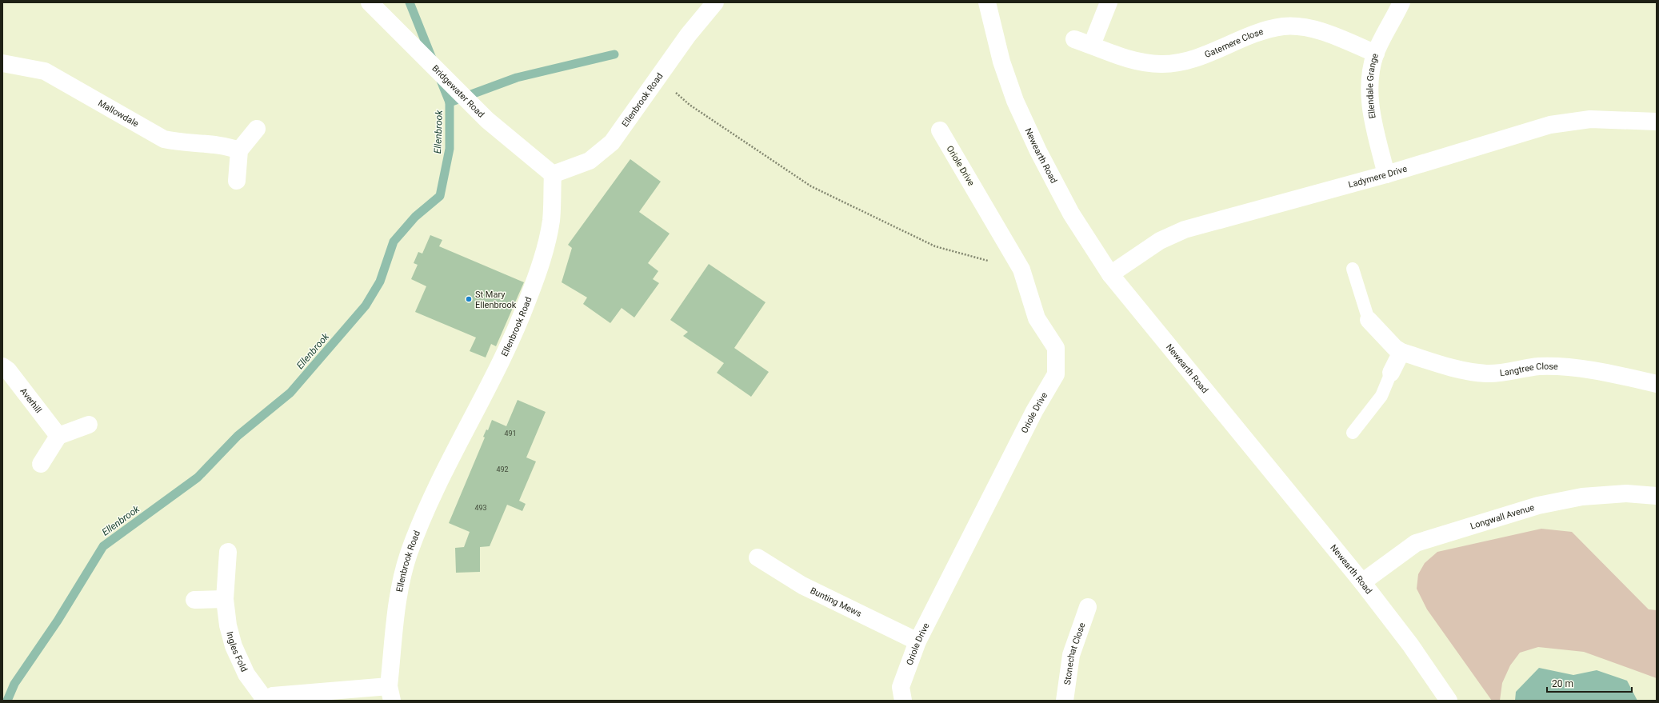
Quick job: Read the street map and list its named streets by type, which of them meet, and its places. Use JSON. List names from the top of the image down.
{
  "streets": {
    "street": [
      "Gatemere Close",
      "Ellendale Grange",
      "Bridgewater Road",
      "Ellenbrook Road",
      "Mallowdale",
      "Newearth Road",
      "Oriole Drive",
      "Ladymere Drive",
      "Langtree Close",
      "Averhill",
      "Longwall Avenue",
      "Bunting Mews",
      "Ingles Fold",
      "Stonechat Close"
    ]
  },
  "crossings": [
    ["Gatemere Close", "Ellendale Grange"],
    ["Ellendale Grange", "Ladymere Drive"],
    ["Bridgewater Road", "Ellenbrook Road"],
    ["Newearth Road", "Ladymere Drive"],
    ["Newearth Road", "Longwall Avenue"],
    ["Oriole Drive", "Bunting Mews"]
  ],
  "water": ["Ellenbrook"],
  "places": ["St Mary Ellenbrook"],
  "house_numbers": ["491", "492", "493"],
  "scale_bar": "20 m"
}
